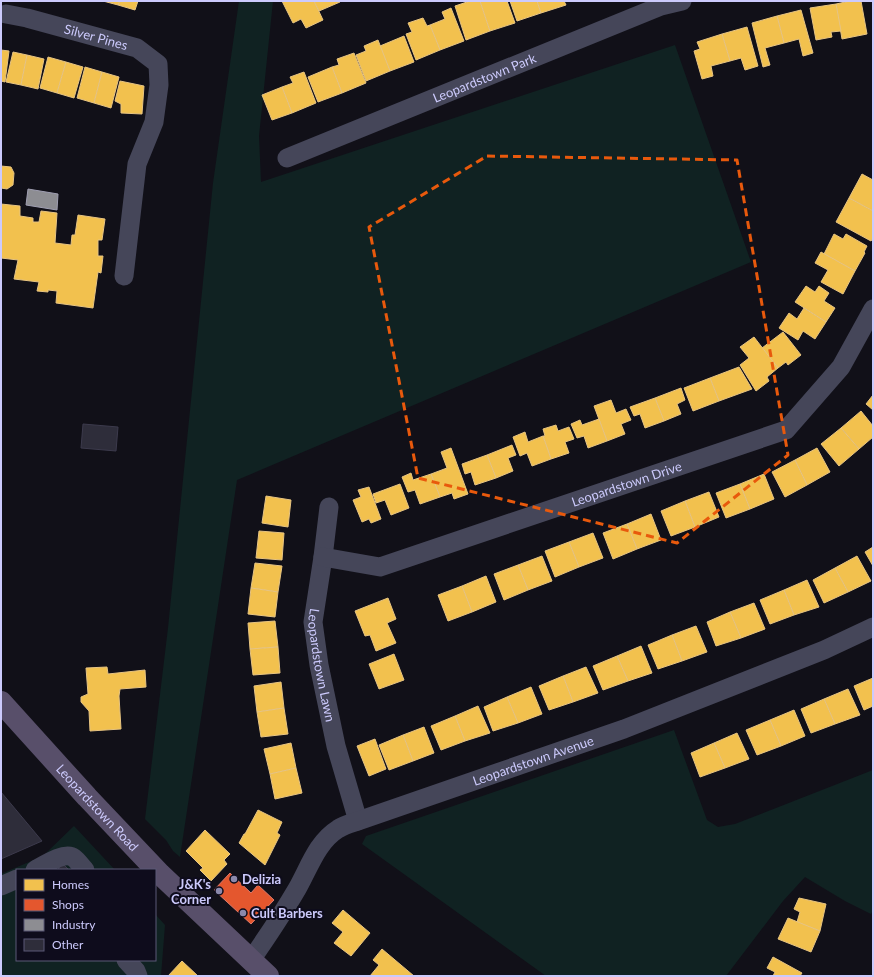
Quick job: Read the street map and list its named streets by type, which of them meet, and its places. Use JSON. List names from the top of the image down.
{
  "streets": {
    "main road": ["Leopardstown Road"],
    "street": [
      "Silver Pines",
      "Leopardstown Park",
      "Leopardstown Drive",
      "Leopardstown Lawn",
      "Leopardstown Avenue"
    ]
  },
  "crossings": [
    ["Leopardstown Drive", "Leopardstown Lawn"],
    ["Leopardstown Lawn", "Leopardstown Avenue"],
    ["Leopardstown Avenue", "Leopardstown Road"]
  ],
  "places": ["Delizia", "J&K's Corner", "Cult Barbers"],
  "legend": [
    "Homes",
    "Shops",
    "Industry",
    "Other"
  ]
}
